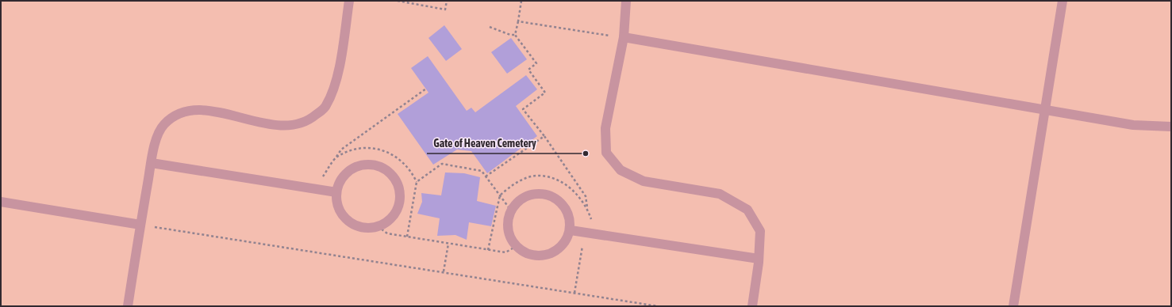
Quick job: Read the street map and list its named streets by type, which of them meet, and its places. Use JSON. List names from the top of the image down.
{
  "places": ["Gate of Heaven Cemetery"]
}
